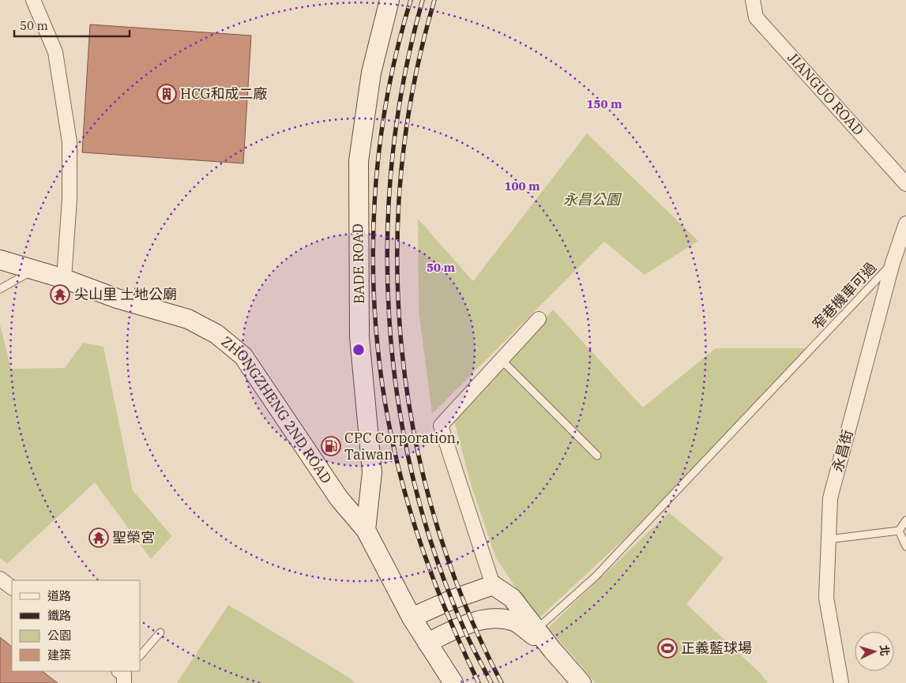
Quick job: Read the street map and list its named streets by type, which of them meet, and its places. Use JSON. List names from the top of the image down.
{
  "streets": {
    "street": [
      "JIANGUO ROAD",
      "BADE ROAD",
      "ZHONGZHENG 2ND ROAD",
      "永昌街"
    ],
    "lane": ["窄巷機車可過"]
  },
  "crossings": [
    ["BADE ROAD", "ZHONGZHENG 2ND ROAD"],
    ["窄巷機車可過", "永昌街"]
  ],
  "parks": ["永昌公園"],
  "places": {
    "building": ["HCG和成二廠"],
    "temple": ["尖山里 土地公廟", "聖榮宮"],
    "fuel station": ["CPC Corporation, Taiwan"],
    "sports": ["正義藍球場"]
  },
  "legend": [
    "道路",
    "鐵路",
    "公園",
    "建築"
  ],
  "scale_bar": "50 m",
  "north": "right",
  "rings": ["150 m", "100 m", "50 m"]
}
